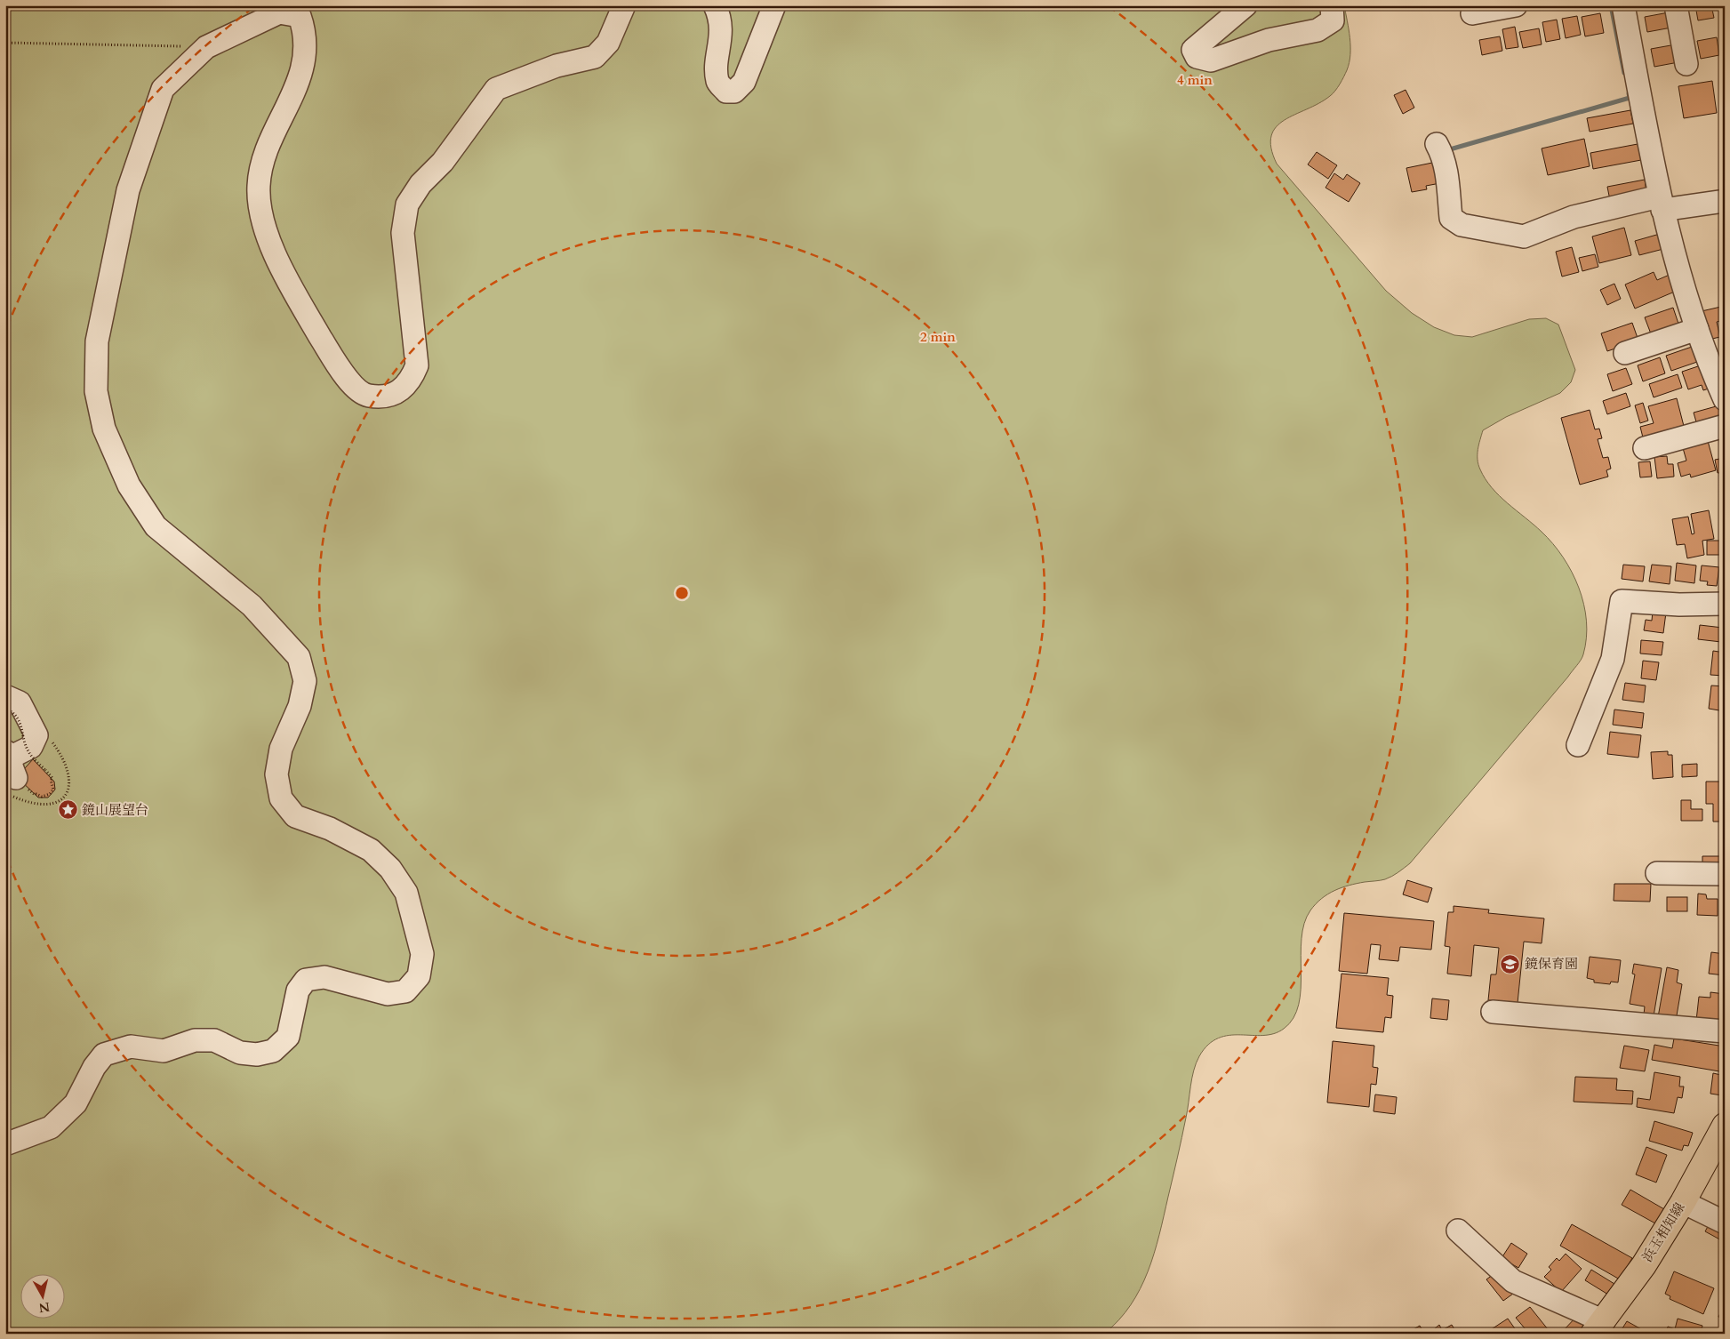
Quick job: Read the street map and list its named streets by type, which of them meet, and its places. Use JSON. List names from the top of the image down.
{
  "streets": {
    "main road": ["浜玉相知線"]
  },
  "places": {
    "place": ["鏡山展望台"],
    "school or university": ["鏡保育園"]
  },
  "north": "bottom",
  "rings": ["4 min", "2 min"]
}
